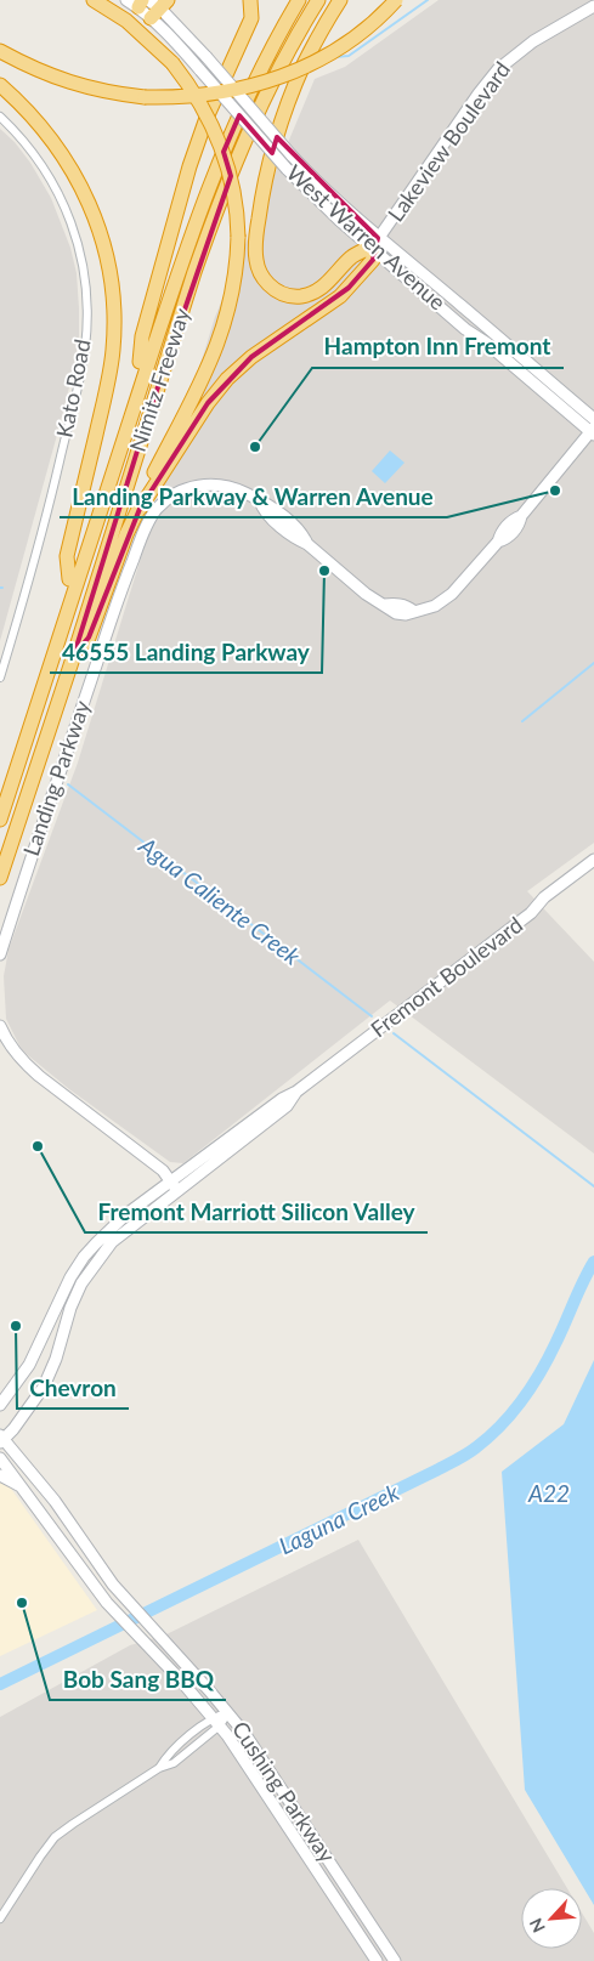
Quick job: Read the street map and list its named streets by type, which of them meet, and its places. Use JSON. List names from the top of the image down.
{
  "streets": {
    "highway": ["Nimitz Freeway"],
    "main road": [
      "Lakeview Boulevard",
      "West Warren Avenue",
      "Landing Parkway",
      "Fremont Boulevard",
      "Cushing Parkway"
    ],
    "street": ["Kato Road"]
  },
  "crossings": [
    ["Lakeview Boulevard", "West Warren Avenue"],
    ["West Warren Avenue", "Landing Parkway"],
    ["Fremont Boulevard", "Cushing Parkway"]
  ],
  "water": ["Agua Caliente Creek", "A22", "Laguna Creek"],
  "places": [
    "Hampton Inn Fremont",
    "Landing Parkway & Warren Avenue",
    "46555 Landing Parkway",
    "Fremont Marriott Silicon Valley",
    "Chevron",
    "Bob Sang BBQ"
  ],
  "north": "bottom left"
}
